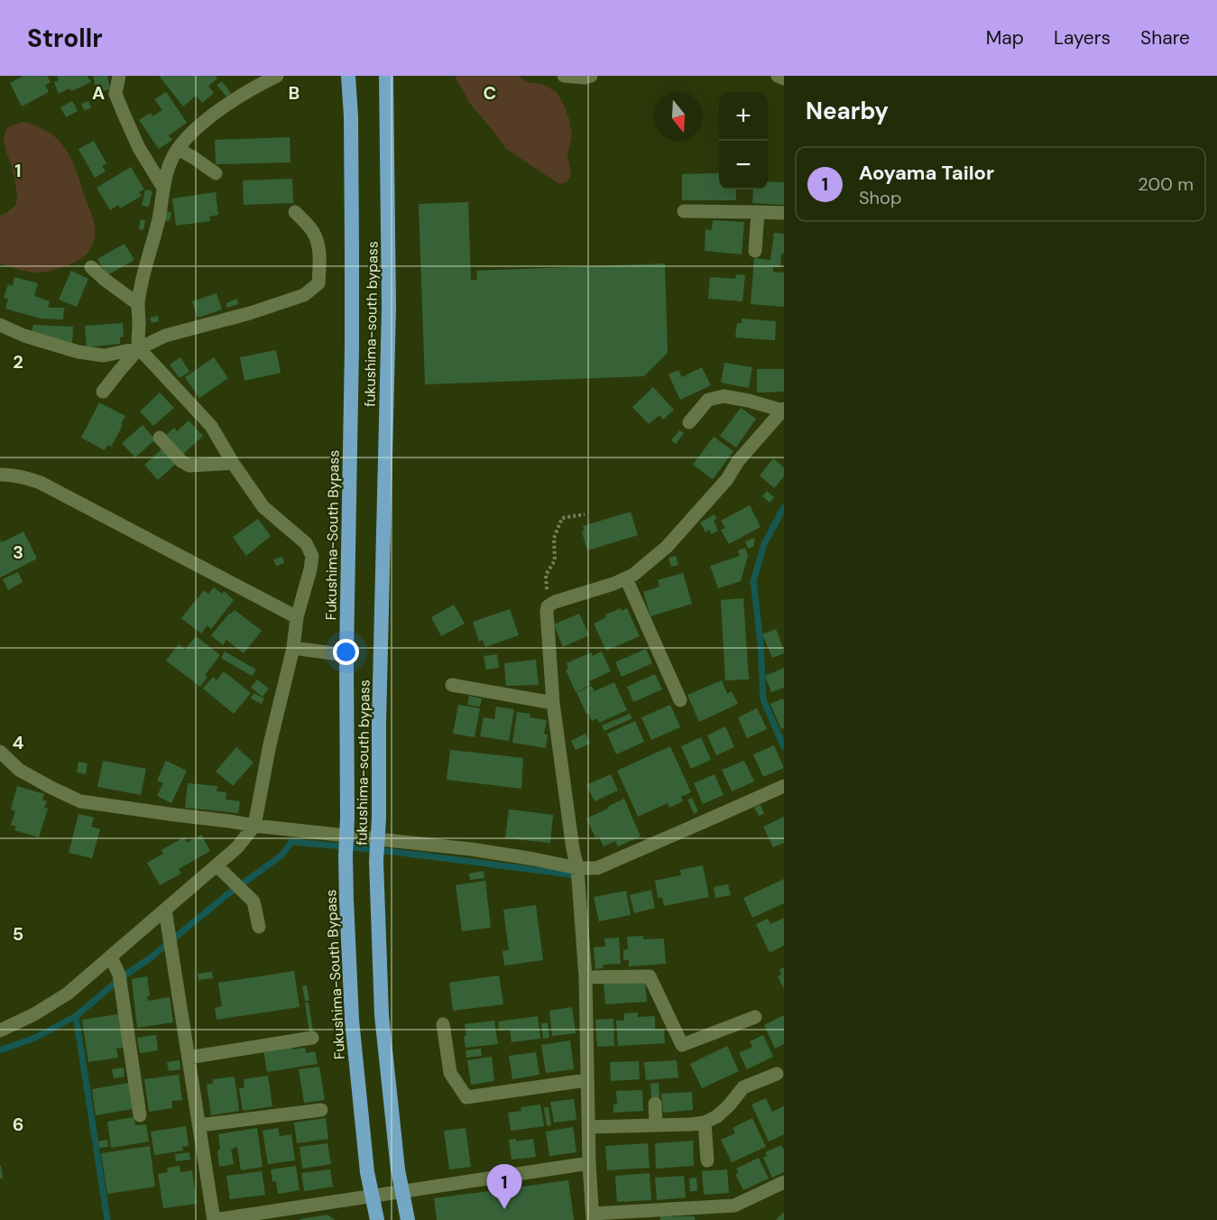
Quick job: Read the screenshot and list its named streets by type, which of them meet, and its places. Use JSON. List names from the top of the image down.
{
  "streets": {
    "highway": ["fukushima-south bypass", "Fukushima-South Bypass"]
  },
  "north": "bottom",
  "page": {
    "header": "Strollr",
    "nav": ["Map", "Layers", "Share"],
    "heading": "Nearby",
    "map_buttons": ["+", "−"],
    "list": [
      {
        "mark": "1",
        "name": "Aoyama Tailor",
        "note": "Shop",
        "value": "200 m"
      }
    ],
    "pins": "1"
  },
  "grid": {
    "columns": ["A", "B", "C"],
    "rows": [
      "1",
      "2",
      "3",
      "4",
      "5",
      "6"
    ]
  }
}
